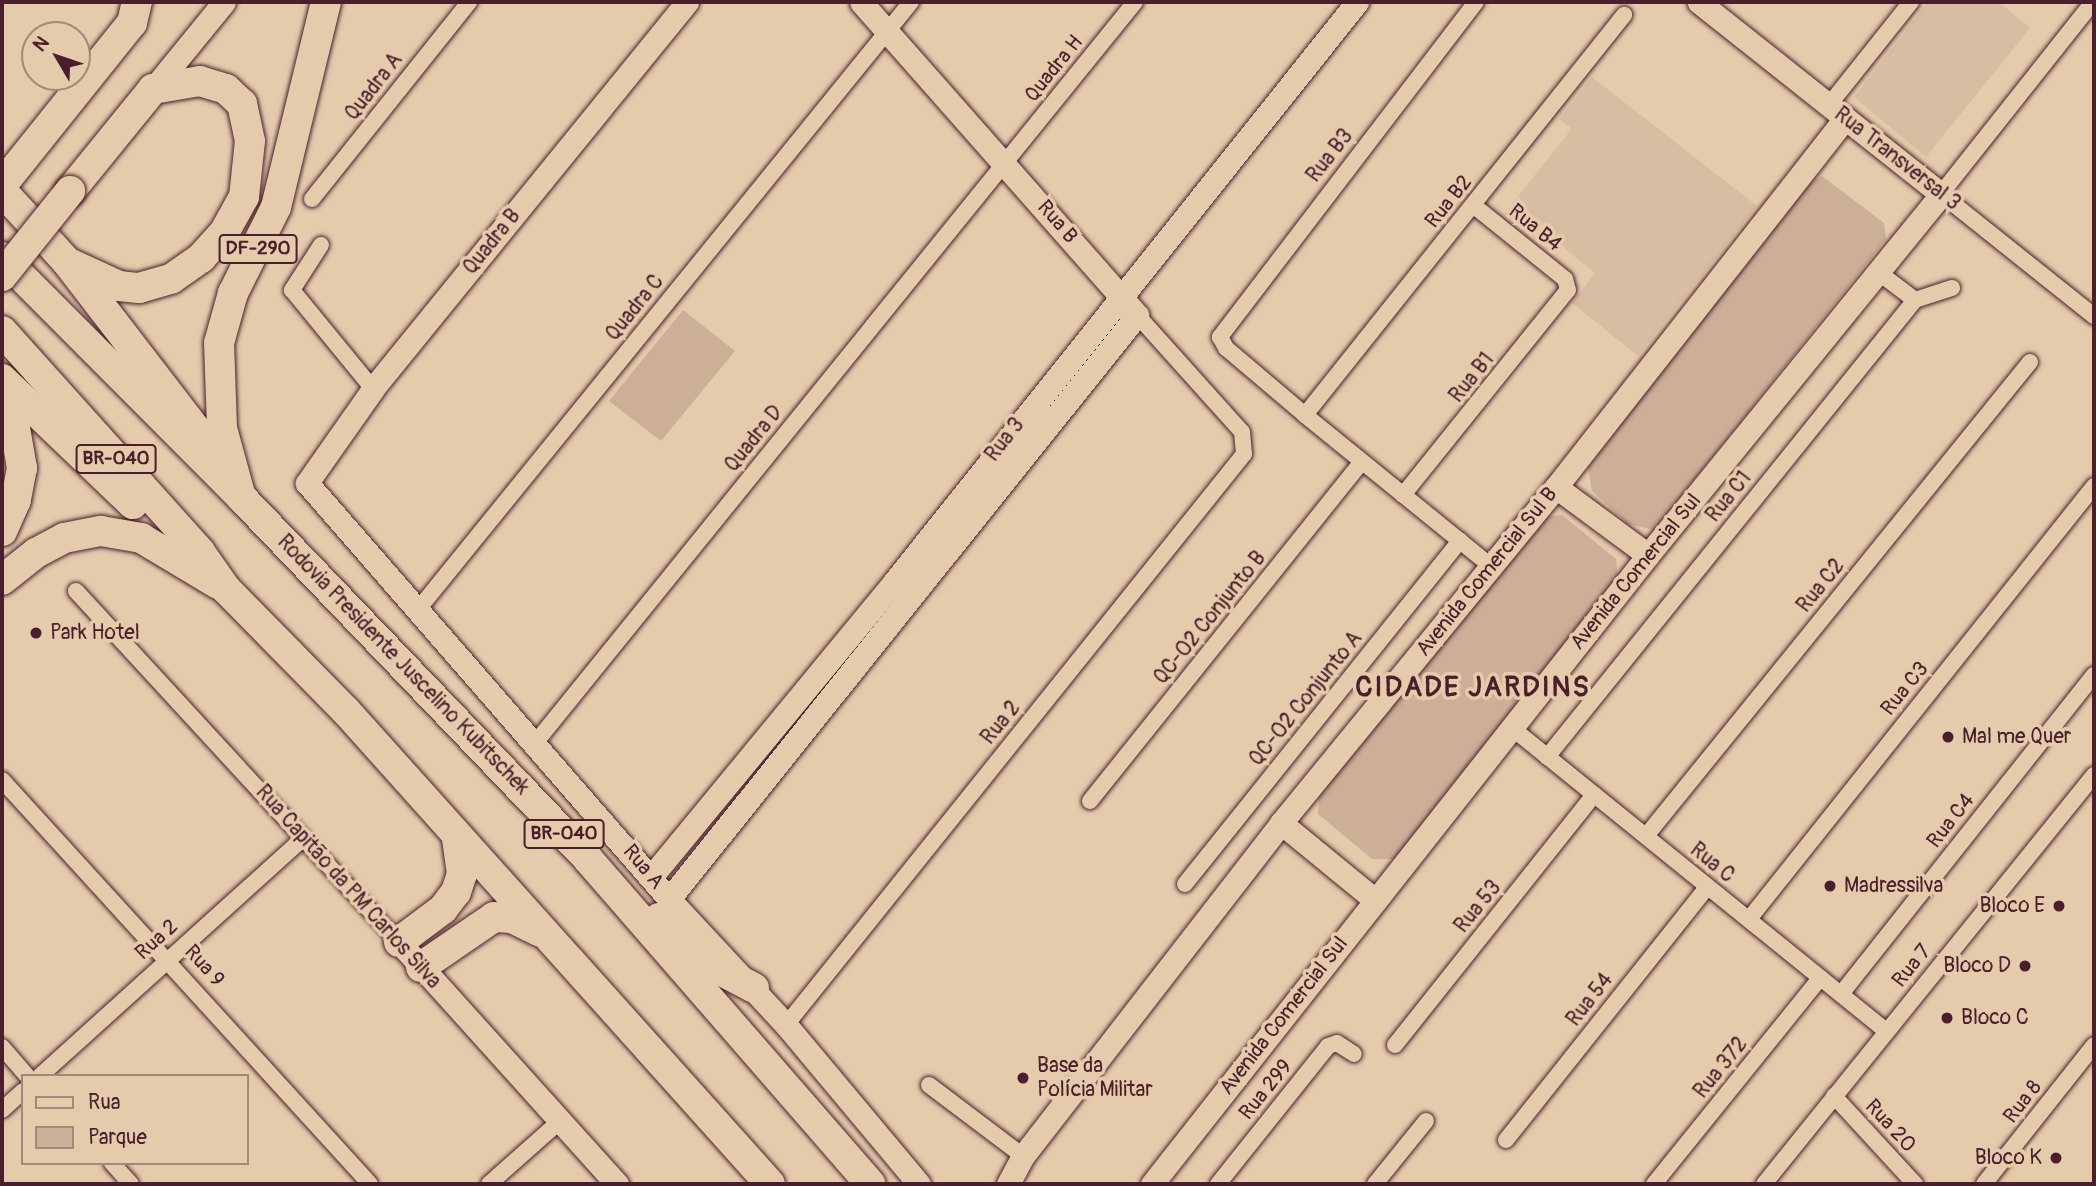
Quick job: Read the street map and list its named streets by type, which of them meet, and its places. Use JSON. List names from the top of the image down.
{
  "streets": {
    "highway": ["DF-290", "BR-040", "Rodovia Presidente Juscelino Kubitschek"],
    "street": [
      "Quadra H",
      "Quadra A",
      "Rua B3",
      "Rua Transversal 3",
      "Rua B2",
      "Rua B",
      "Rua B4",
      "Quadra B",
      "Quadra C",
      "Rua B1",
      "Quadra D",
      "Rua 3",
      "Rua C1",
      "Avenida Comercial Sul B",
      "Avenida Comercial Sul",
      "Rua C2",
      "QC-02 Conjunto B",
      "Rua C3",
      "QC-02 Conjunto A",
      "Rua 2",
      "Rua C4",
      "Rua C",
      "Rua A",
      "Rua Capitão da PM Carlos Silva",
      "Rua 53",
      "Rua 9",
      "Rua 7",
      "Rua 54",
      "Rua 372",
      "Rua 299",
      "Rua 8",
      "Rua 20"
    ]
  },
  "crossings": [
    ["Quadra H", "Rua B"],
    ["Quadra H", "Quadra D"],
    ["Rua B3", "Rua B2"],
    ["Rua Transversal 3", "Avenida Comercial Sul B"],
    ["Rua Transversal 3", "Avenida Comercial Sul"],
    ["Rua B2", "Rua B4"],
    ["Rua B", "Quadra C"],
    ["Rua B", "Quadra D"],
    ["Rua B", "Rua 3"],
    ["Rua B", "Rua 2"],
    ["Rua B4", "Rua B1"],
    ["Quadra B", "Rua A"],
    ["DF-290", "Rodovia Presidente Juscelino Kubitschek"],
    ["Quadra C", "Rua A"],
    ["Quadra D", "Rua A"],
    ["Rua 3", "Rua A"],
    ["Rua C1", "Rua C"],
    ["Avenida Comercial Sul", "Rua C"],
    ["Rua C2", "Rua C"],
    ["Rua C3", "Rua C"],
    ["Rua 2", "Rua A"],
    ["Rua 2", "Rua Capitão da PM Carlos Silva"],
    ["Rua 2", "Rua 9"],
    ["Rua C4", "Rua C"],
    ["Rua C", "Rua 53"],
    ["Rua C", "Rua 7"],
    ["Rua C", "Rua 54"],
    ["Rua C", "Rua 372"],
    ["Rua 7", "Rua 20"]
  ],
  "districts": ["CIDADE JARDINS"],
  "places": [
    "Park Hotel",
    "Mal me Quer",
    "Madressilva",
    "Bloco E",
    "Bloco D",
    "Bloco C",
    "Base da Polícia Militar",
    "Bloco K"
  ],
  "legend": ["Rua", "Parque"],
  "north": "top left"
}
